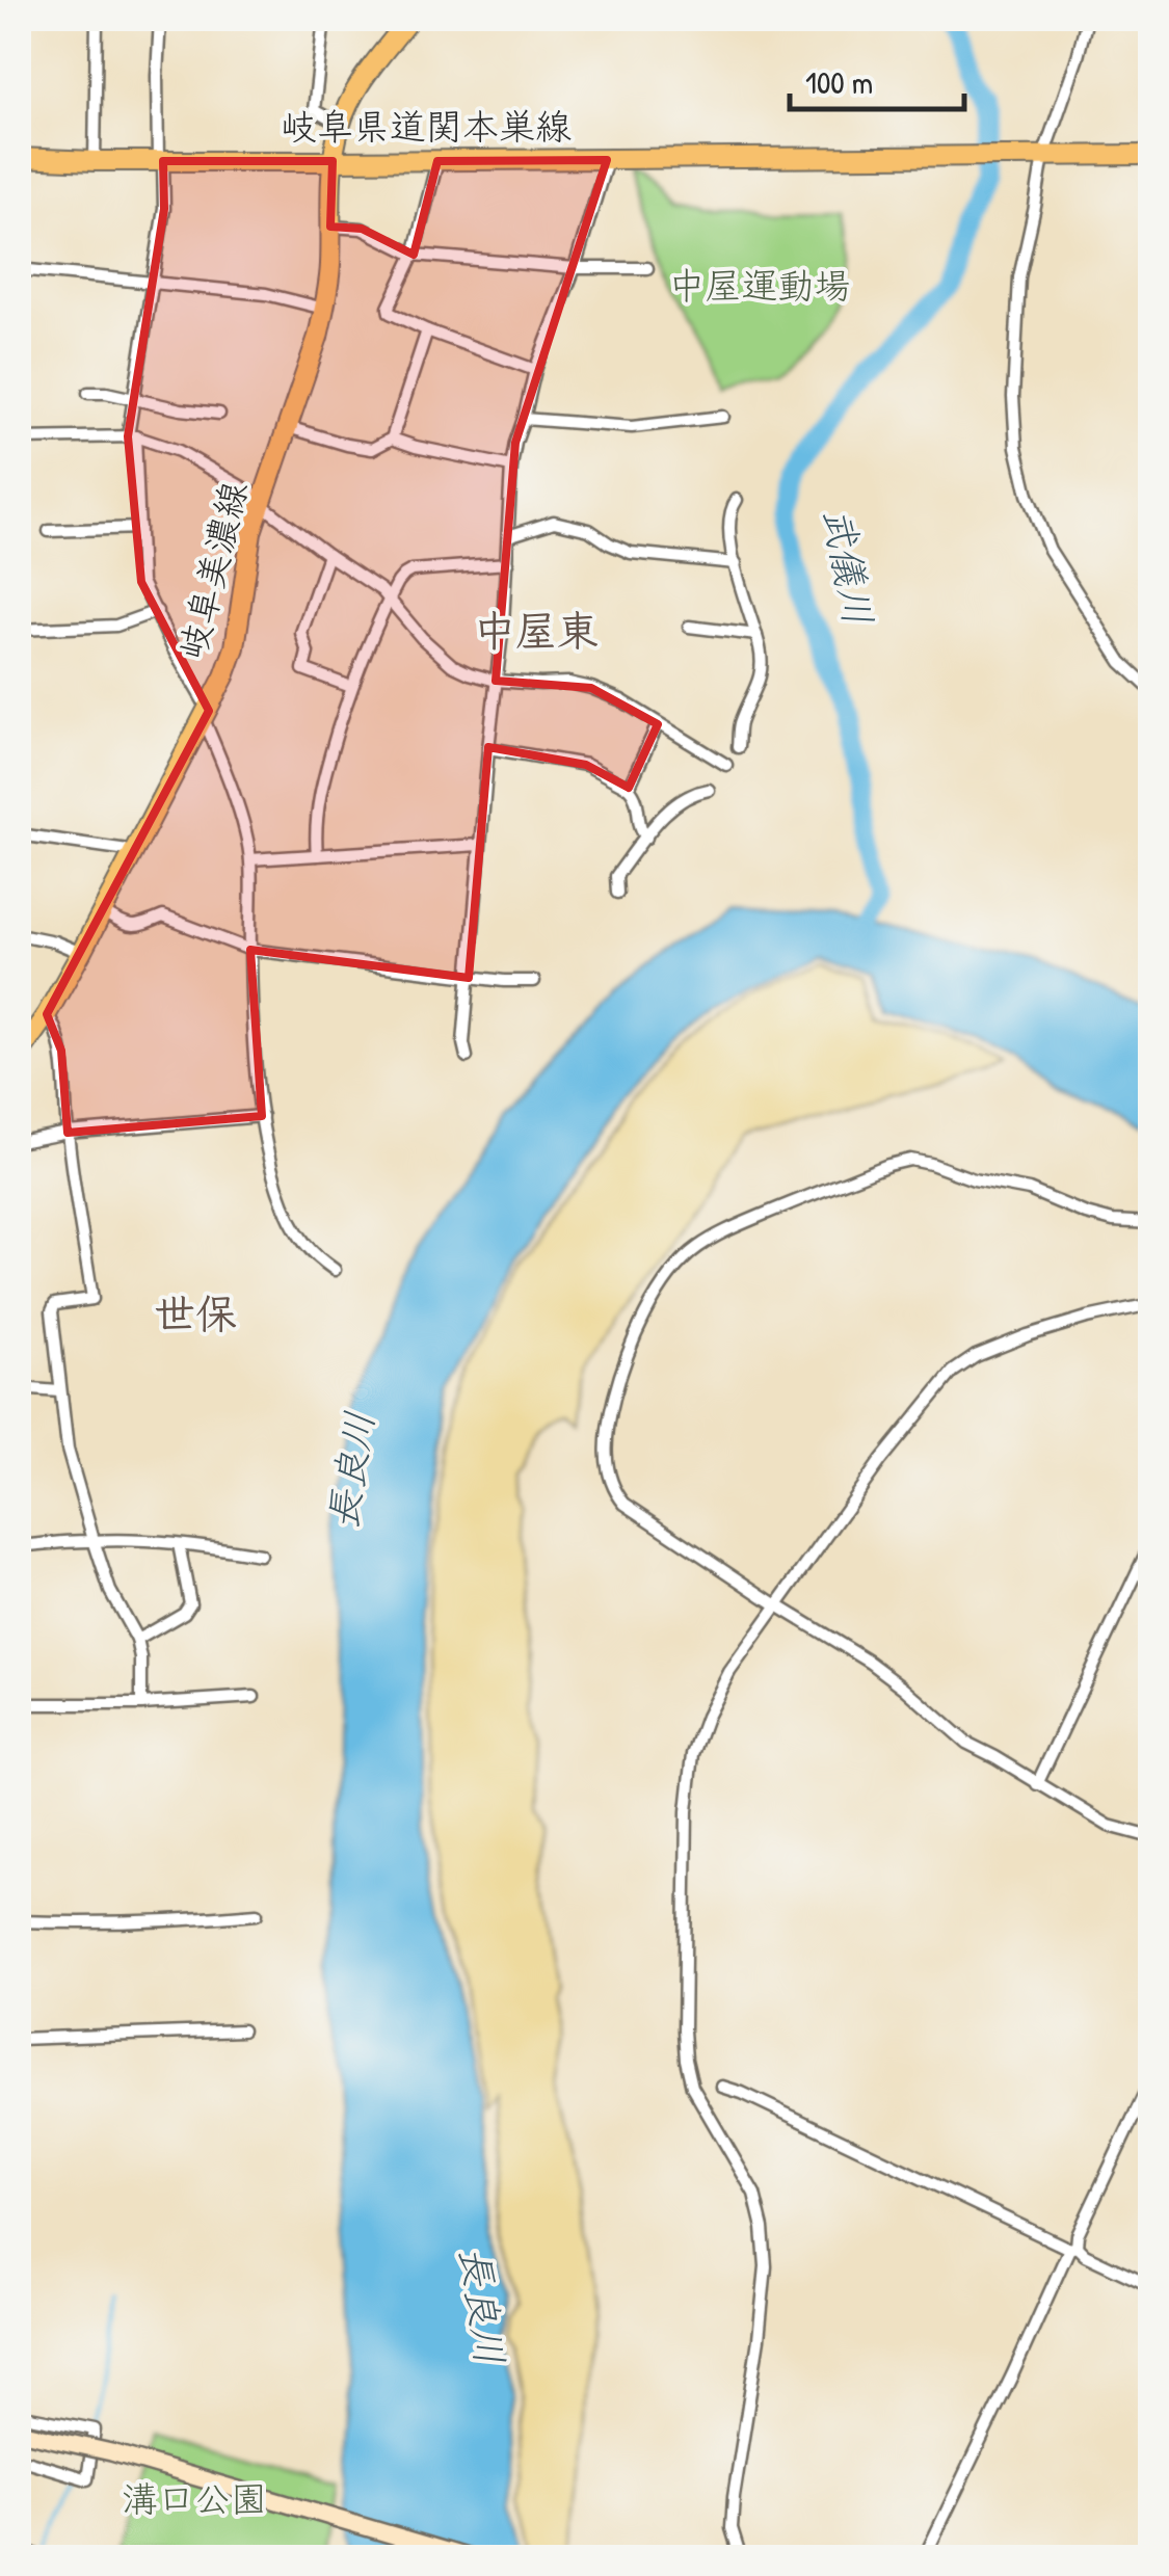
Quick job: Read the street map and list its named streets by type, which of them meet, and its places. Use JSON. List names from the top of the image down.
{
  "streets": {
    "main road": ["岐阜県道関本巣線", "岐阜美濃線"]
  },
  "crossings": [
    ["岐阜県道関本巣線", "岐阜美濃線"]
  ],
  "districts": ["中屋東", "世保"],
  "water": ["武儀川", "長良川"],
  "parks": ["中屋運動場", "溝口公園"],
  "scale_bar": "100 m"
}
